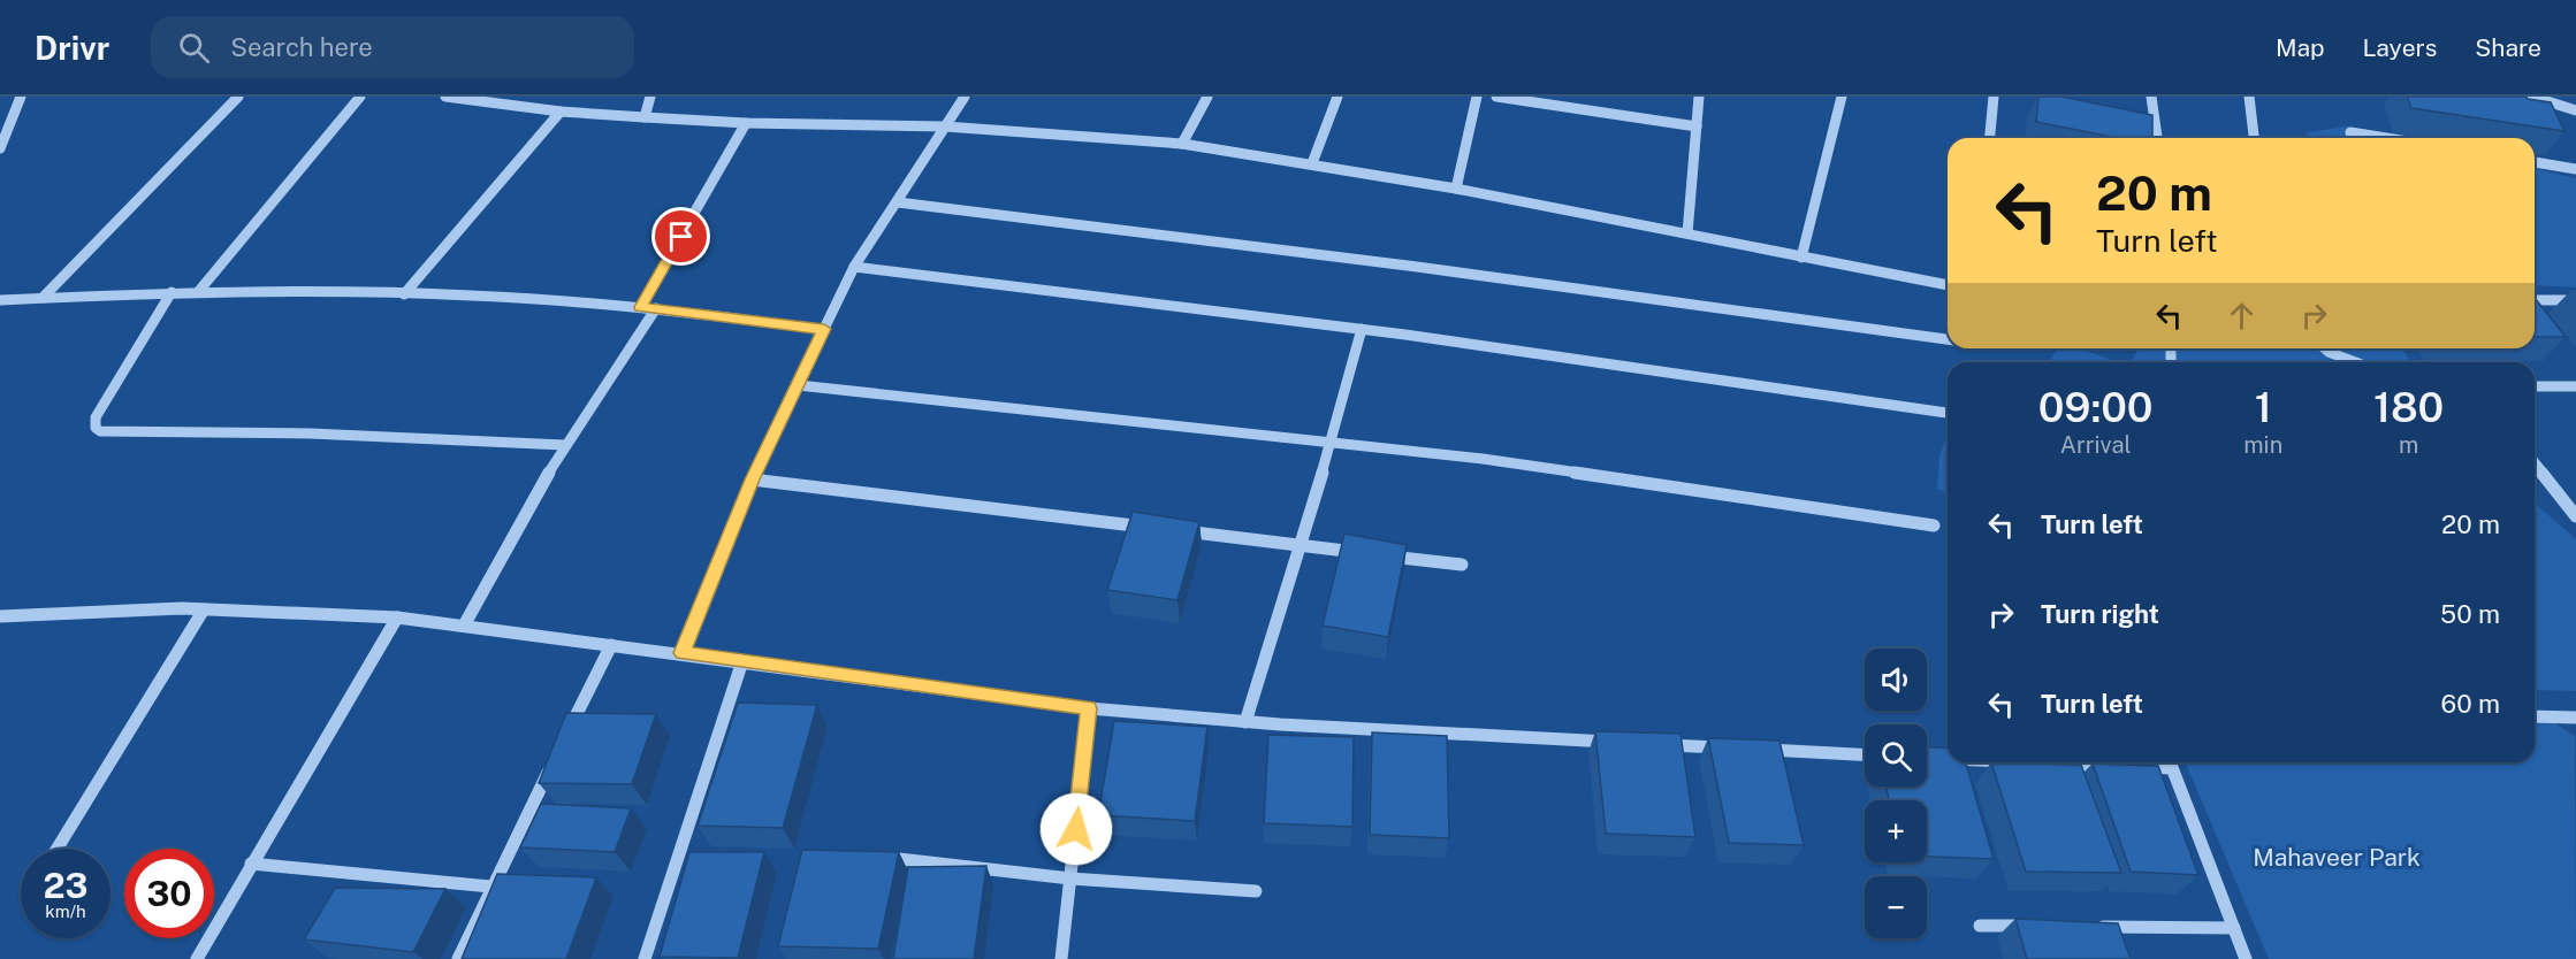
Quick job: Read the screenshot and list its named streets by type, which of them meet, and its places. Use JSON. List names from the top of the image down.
{
  "parks": ["Mahaveer Park"],
  "page": {
    "header": "Drivr",
    "search": "Search here",
    "nav": ["Map", "Layers", "Share"],
    "turn": ["20 m", "Turn left"],
    "eta": [
      "09:00",
      "Arrival",
      "1",
      "min",
      "180",
      "m"
    ],
    "list": [
      {
        "name": "Turn left",
        "value": "20 m"
      },
      {
        "name": "Turn right",
        "value": "50 m"
      },
      {
        "name": "Turn left",
        "value": "60 m"
      }
    ],
    "map_buttons": ["+", "−"],
    "speed": "23 km/h",
    "limit": "30"
  }
}
